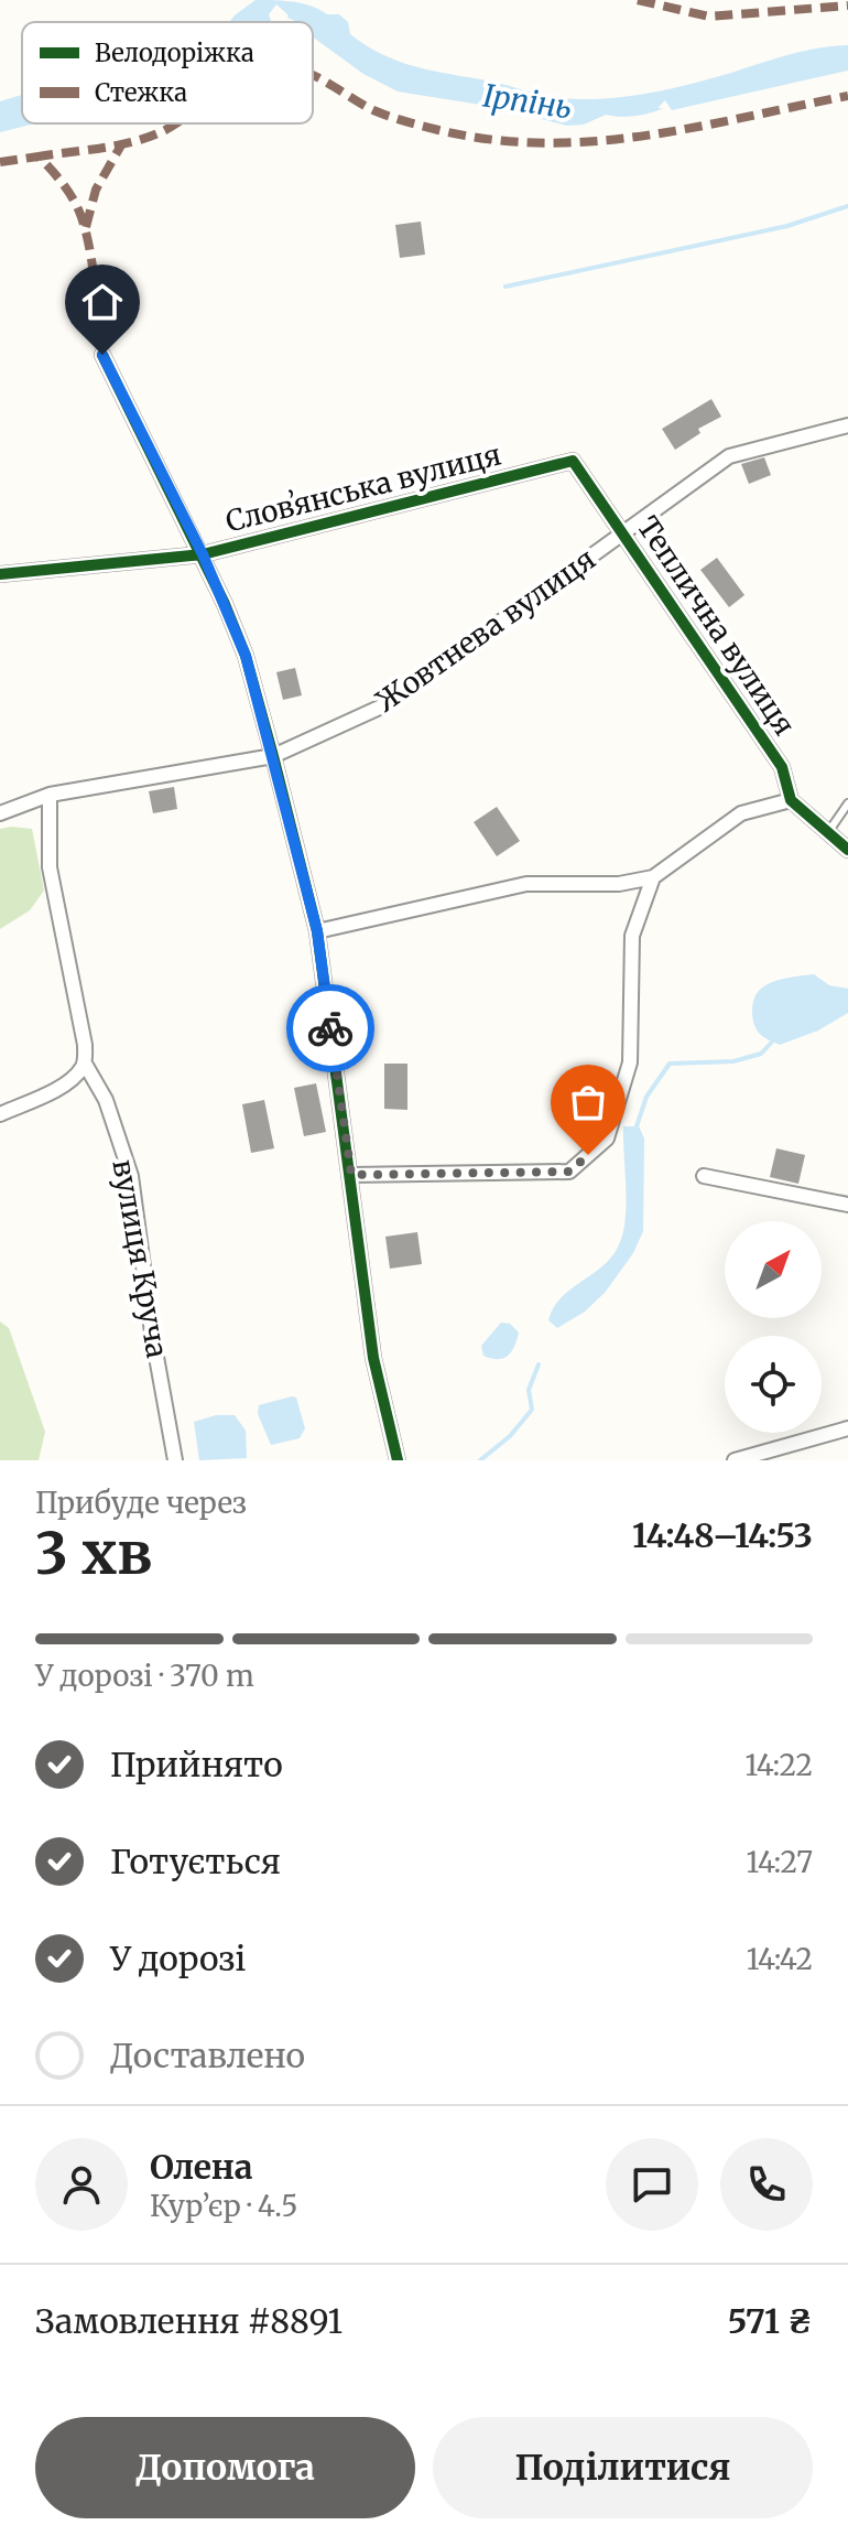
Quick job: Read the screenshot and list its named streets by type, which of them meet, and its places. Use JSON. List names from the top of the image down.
{
  "streets": {
    "street": [
      "Словʼянська вулиця",
      "Теплична вулиця",
      "Жовтнева вулиця",
      "вулиця Круча"
    ]
  },
  "crossings": [
    ["Словʼянська вулиця", "Теплична вулиця"],
    ["Теплична вулиця", "Жовтнева вулиця"],
    ["Жовтнева вулиця", "вулиця Круча"]
  ],
  "water": ["Ірпінь"],
  "legend": ["Велодоріжка", "Стежка"],
  "north": "top right",
  "page": {
    "heading": ["3 хв", "Прибуде через", "14:48–14:53"],
    "panel": [
      "Олена",
      "Кур’єр · 4.5",
      "Замовлення #8891",
      "571 ₴"
    ],
    "bar": "У дорозі · 370 m",
    "list": [
      ["Прийнято", "14:22"],
      ["Готується", "14:27"],
      ["У дорозі", "14:42"],
      "Доставлено"
    ],
    "buttons": ["Допомога", "Поділитися"]
  }
}
